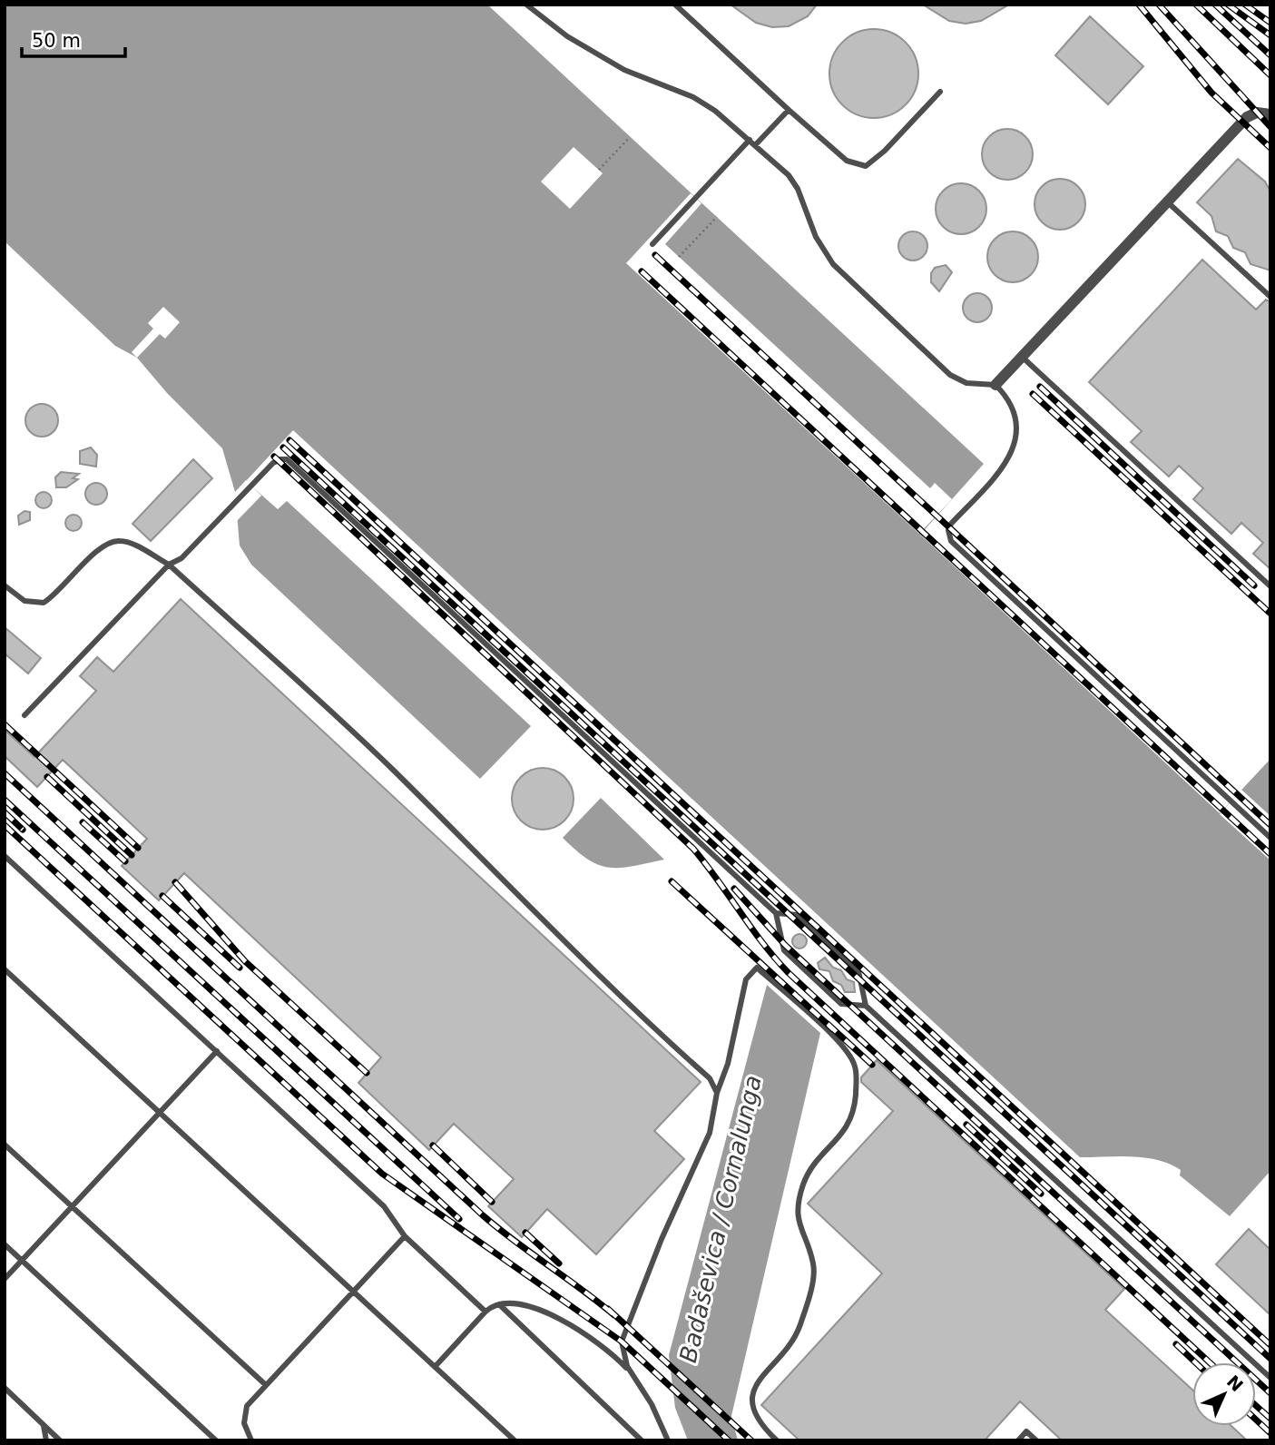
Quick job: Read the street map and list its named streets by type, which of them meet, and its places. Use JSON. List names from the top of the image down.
{
  "water": ["Badaševica / Cornalunga"],
  "scale_bar": "50 m",
  "north": "top right"
}
